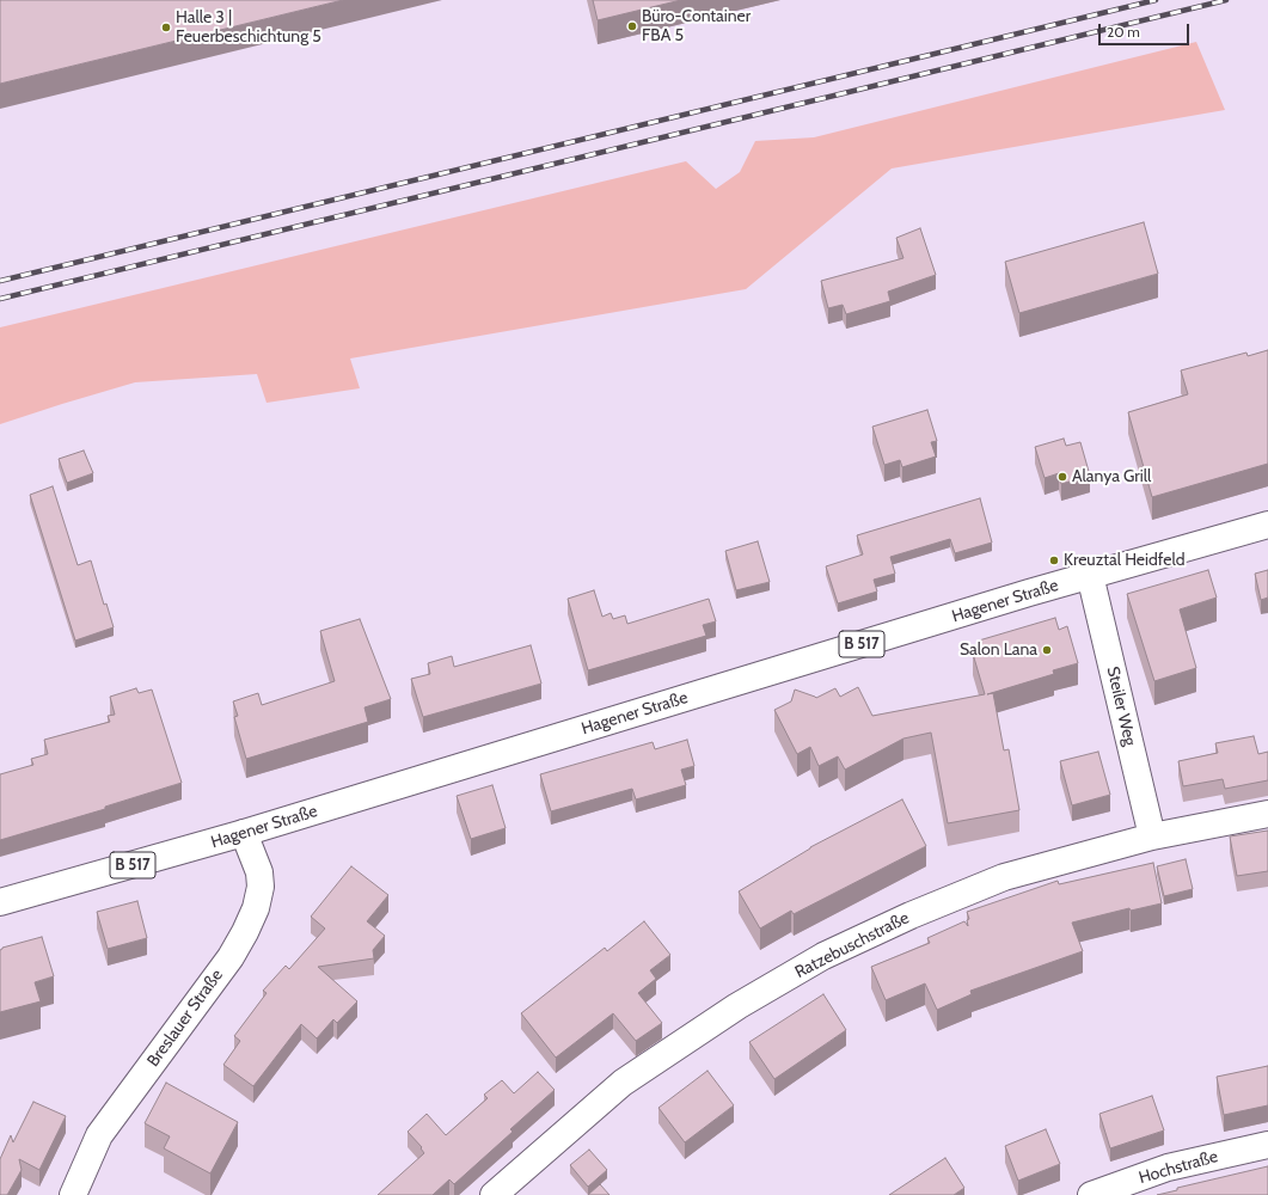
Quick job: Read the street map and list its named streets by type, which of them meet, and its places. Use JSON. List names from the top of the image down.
{
  "streets": {
    "street": [
      "Hagener Straße",
      "B 517",
      "Steiler Weg",
      "Ratzebuschstraße",
      "Breslauer Straße",
      "Hochstraße"
    ]
  },
  "crossings": [
    ["Hagener Straße", "Steiler Weg"],
    ["Hagener Straße", "Breslauer Straße"],
    ["Steiler Weg", "Ratzebuschstraße"]
  ],
  "places": [
    "Büro-Container FBA 5",
    "Halle 3 | Feuerbeschichtung 5",
    "Alanya Grill",
    "Kreuztal Heidfeld",
    "Salon Lana"
  ],
  "scale_bar": "20 m"
}
